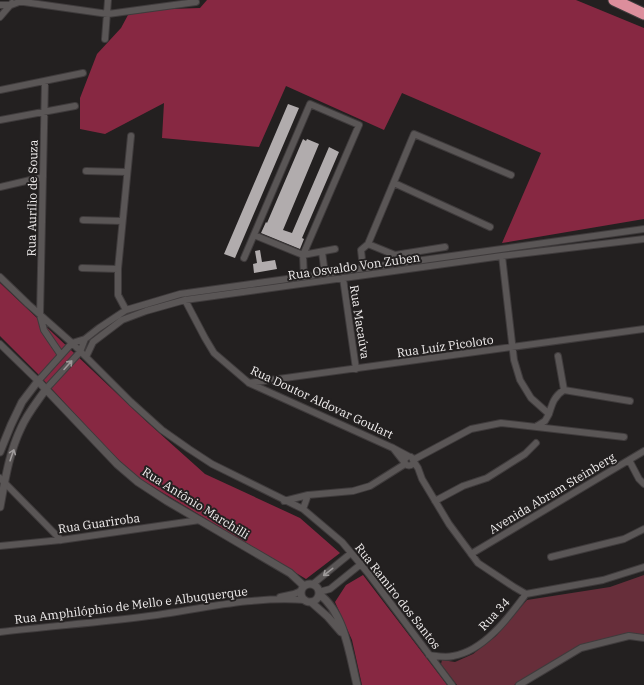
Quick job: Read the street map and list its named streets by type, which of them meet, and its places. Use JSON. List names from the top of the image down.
{
  "streets": {
    "street": [
      "Rua Aurílio de Souza",
      "Rua Osvaldo Von Zuben",
      "Rua Macaúva",
      "Rua Luíz Picoloto",
      "Rua Doutor Aldovar Goulart",
      "Avenida Abram Steinberg",
      "Rua Antônio Marchilli",
      "Rua Guariroba",
      "Rua Ramiro dos Santos",
      "Rua Amphilóphio de Mello e Albuquerque",
      "Rua 34"
    ]
  },
  "crossings": [
    ["Rua Aurílio de Souza", "Rua Ramiro dos Santos"],
    ["Rua Osvaldo Von Zuben", "Rua Macaúva"],
    ["Rua Osvaldo Von Zuben", "Rua Doutor Aldovar Goulart"],
    ["Rua Osvaldo Von Zuben", "Rua Ramiro dos Santos"],
    ["Rua Macaúva", "Rua Luíz Picoloto"],
    ["Rua Luíz Picoloto", "Rua Doutor Aldovar Goulart"],
    ["Rua Doutor Aldovar Goulart", "Avenida Abram Steinberg"],
    ["Rua Doutor Aldovar Goulart", "Rua 34"],
    ["Rua Antônio Marchilli", "Rua Guariroba"],
    ["Rua Antônio Marchilli", "Rua Amphilóphio de Mello e Albuquerque"],
    ["Rua Ramiro dos Santos", "Rua 34"]
  ]
}
